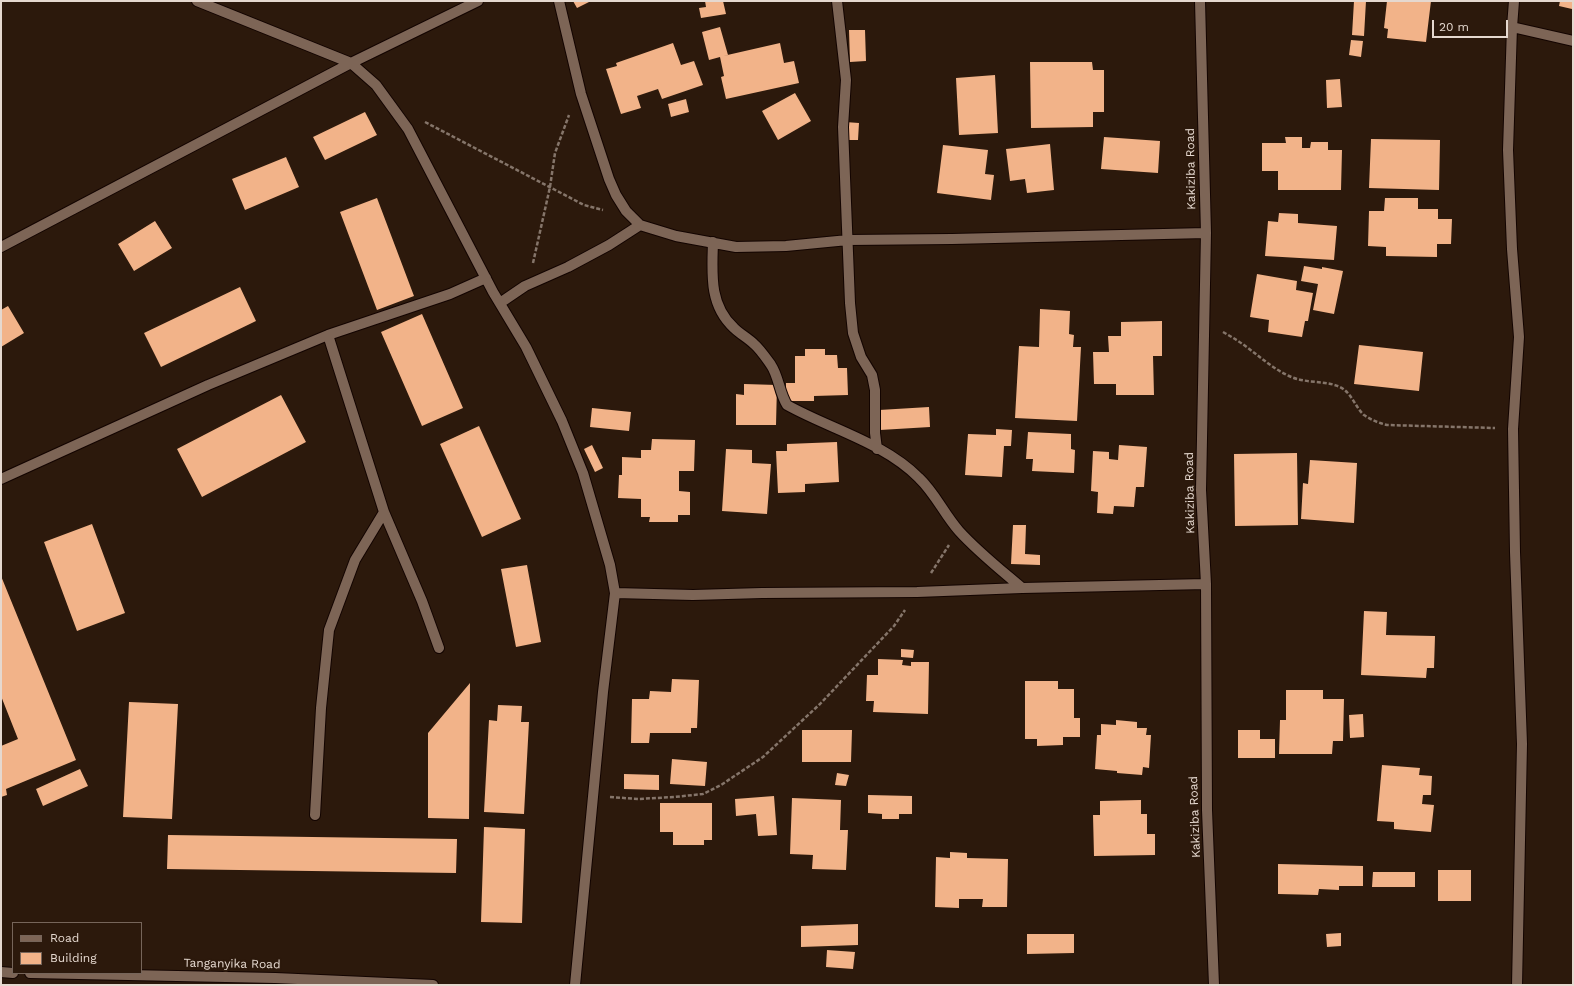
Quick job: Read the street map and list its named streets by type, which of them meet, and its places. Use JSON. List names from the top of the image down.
{
  "streets": {
    "street": ["Kakiziba Road", "Tanganyika Road"]
  },
  "legend": ["Road", "Building"],
  "scale_bar": "20 m"
}
